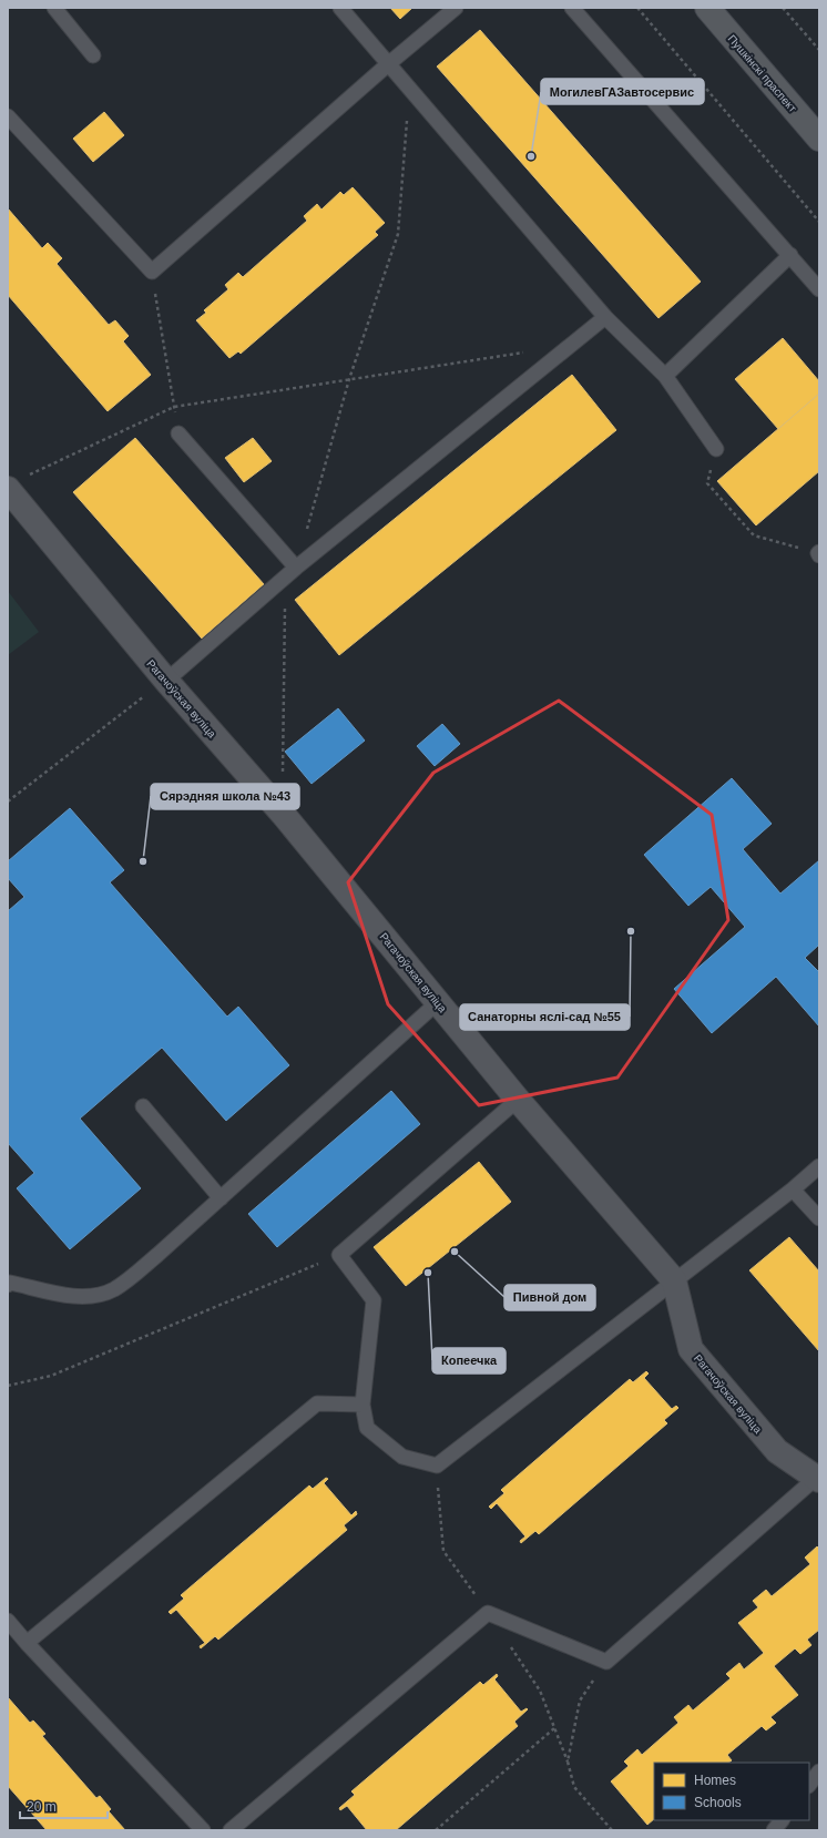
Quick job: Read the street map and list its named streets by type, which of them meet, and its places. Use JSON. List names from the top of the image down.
{
  "streets": {
    "main road": ["Пушкінскі праспект"],
    "street": ["Рагачоўская вуліца"]
  },
  "places": [
    "МогилевГАЗавтосервис",
    "Сярэдняя школа №43",
    "Санаторны яслі-сад №55",
    "Пивной дом",
    "Копеечка"
  ],
  "legend": ["Homes", "Schools"],
  "scale_bar": "20 m"
}
